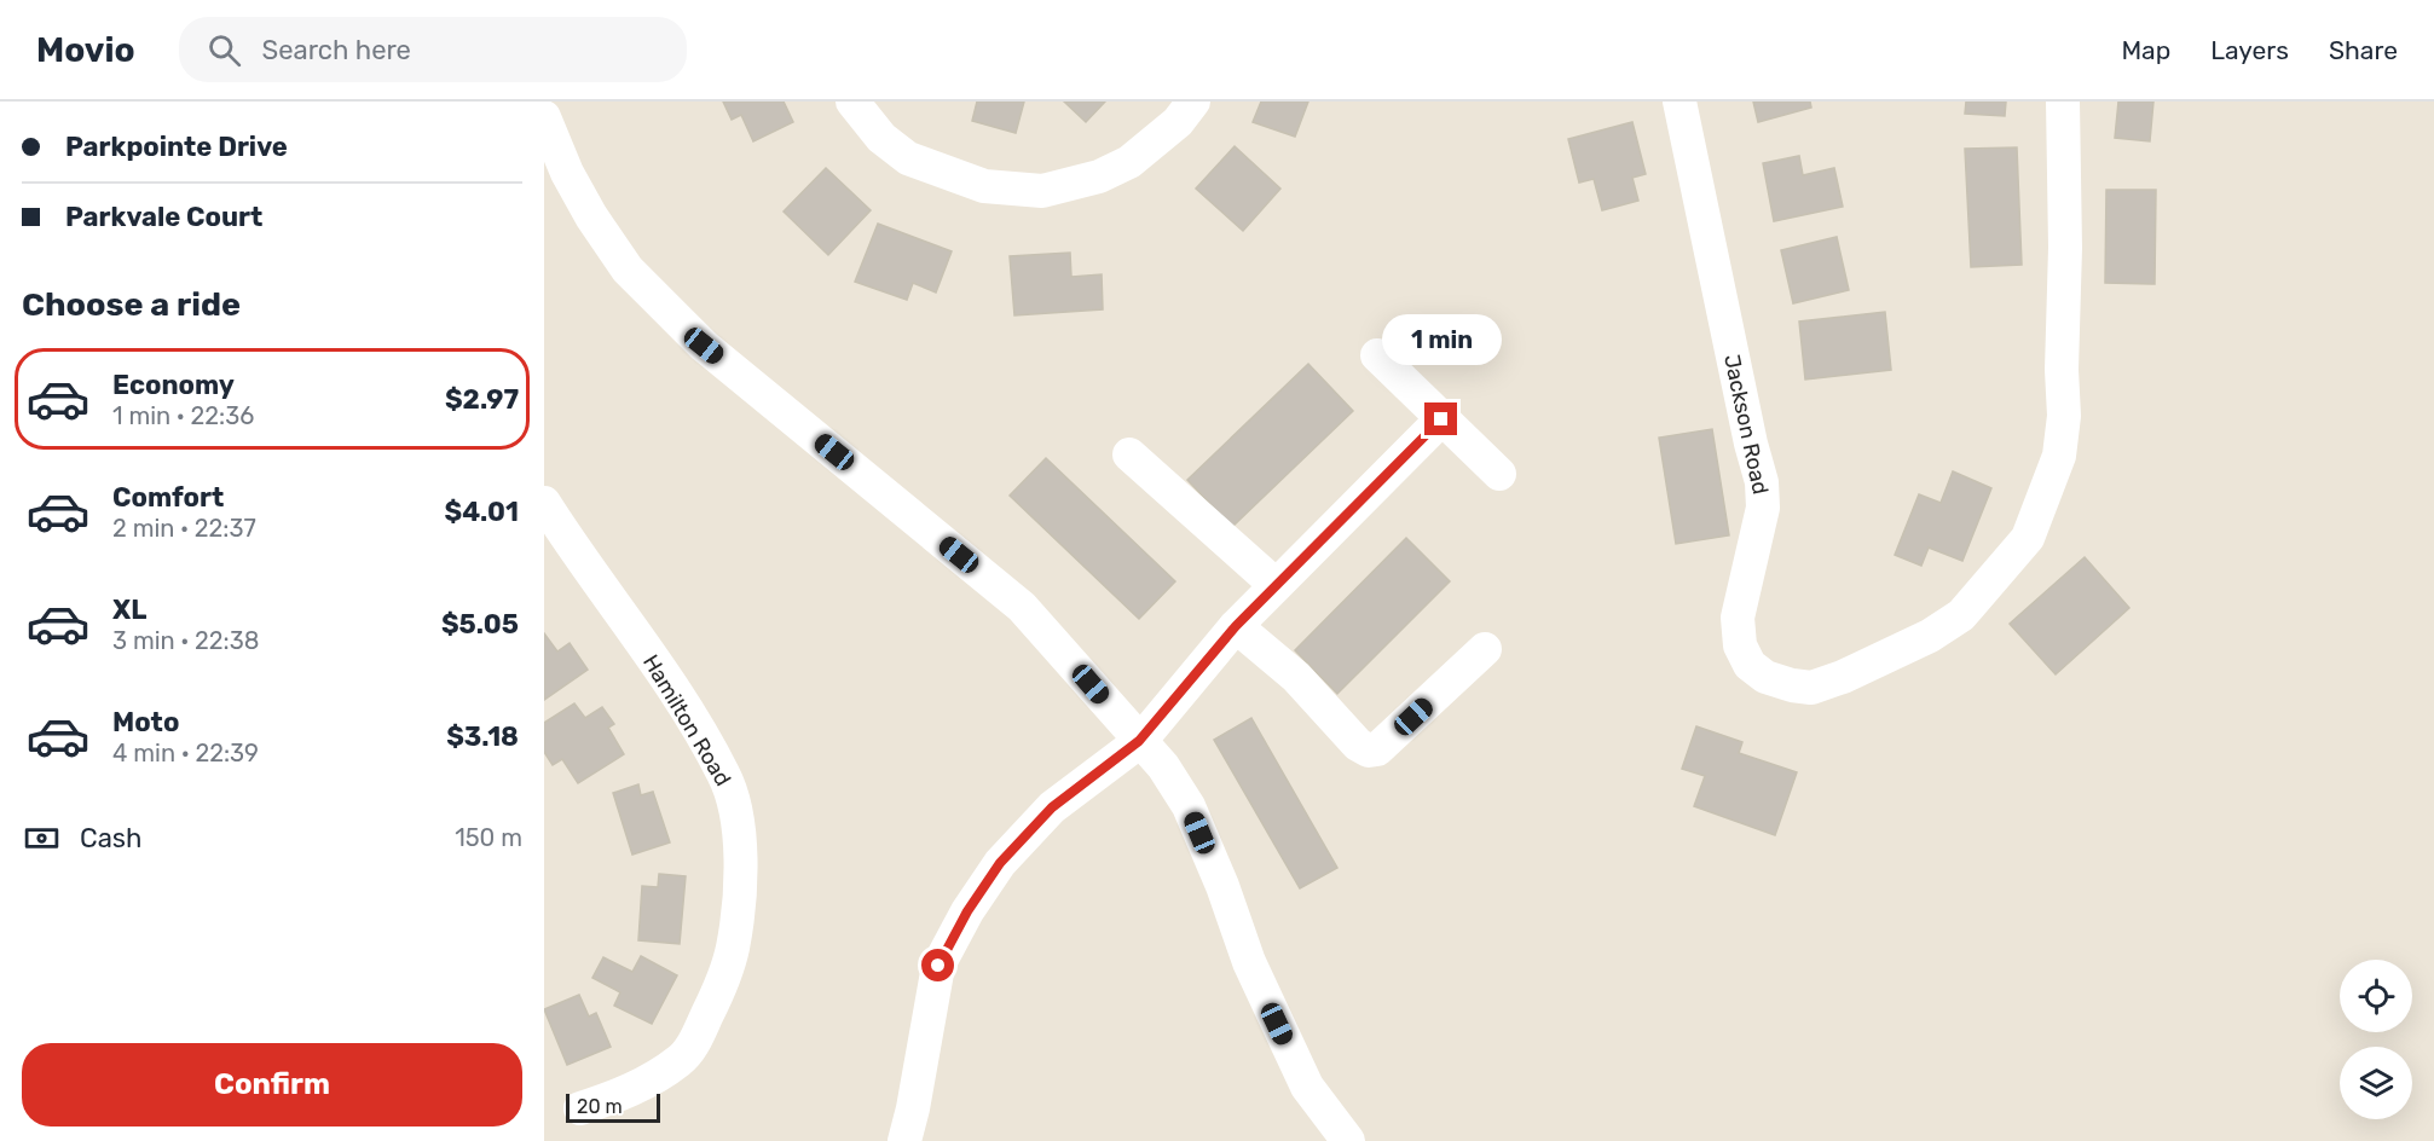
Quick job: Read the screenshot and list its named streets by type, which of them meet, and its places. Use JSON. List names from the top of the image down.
{
  "streets": {
    "street": ["Jackson Road", "Hamilton Road"]
  },
  "scale_bar": "20 m",
  "page": {
    "header": "Movio",
    "search": "Search here",
    "nav": ["Map", "Layers", "Share"],
    "banner": ["Parkpointe Drive", "Parkvale Court"],
    "heading": "Choose a ride",
    "bubble": "1 min",
    "list": [
      {
        "name": "Economy",
        "note": "1 min · 22:36",
        "value": "$2.97"
      },
      {
        "name": "Comfort",
        "note": "2 min · 22:37",
        "value": "$4.01"
      },
      {
        "name": "XL",
        "note": "3 min · 22:38",
        "value": "$5.05"
      },
      {
        "name": "Moto",
        "note": "4 min · 22:39",
        "value": "$3.18"
      }
    ],
    "pay": ["Cash", "150 m"],
    "buttons": "Confirm",
    "scale": "20 m"
  }
}
